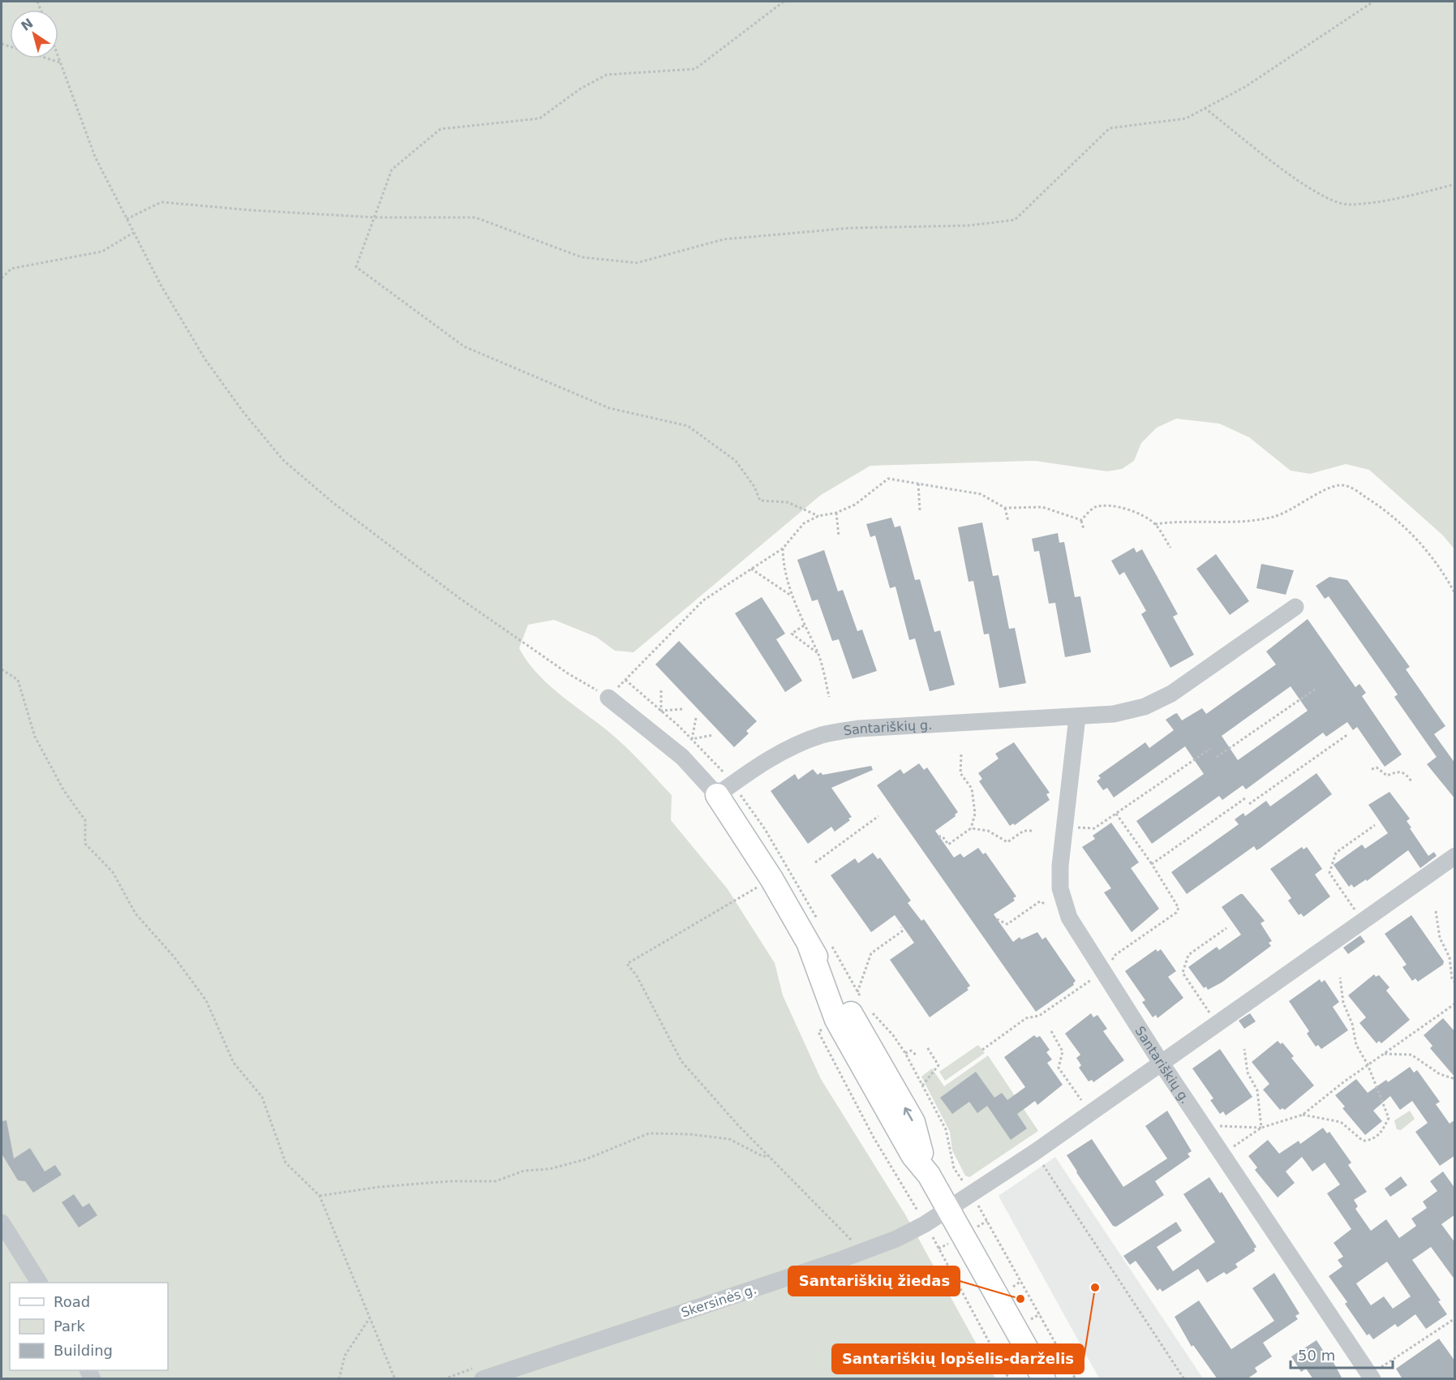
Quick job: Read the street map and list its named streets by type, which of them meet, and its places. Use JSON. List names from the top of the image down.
{
  "streets": {
    "street": ["Santariškių g.", "Skersinės g."]
  },
  "crossings": [
    ["Santariškių g.", "Skersinės g."]
  ],
  "places": ["Santariškių lopšelis-darželis", "Santariškių žiedas"],
  "legend": ["Road", "Park", "Building"],
  "scale_bar": "50 m",
  "north": "top left"
}
